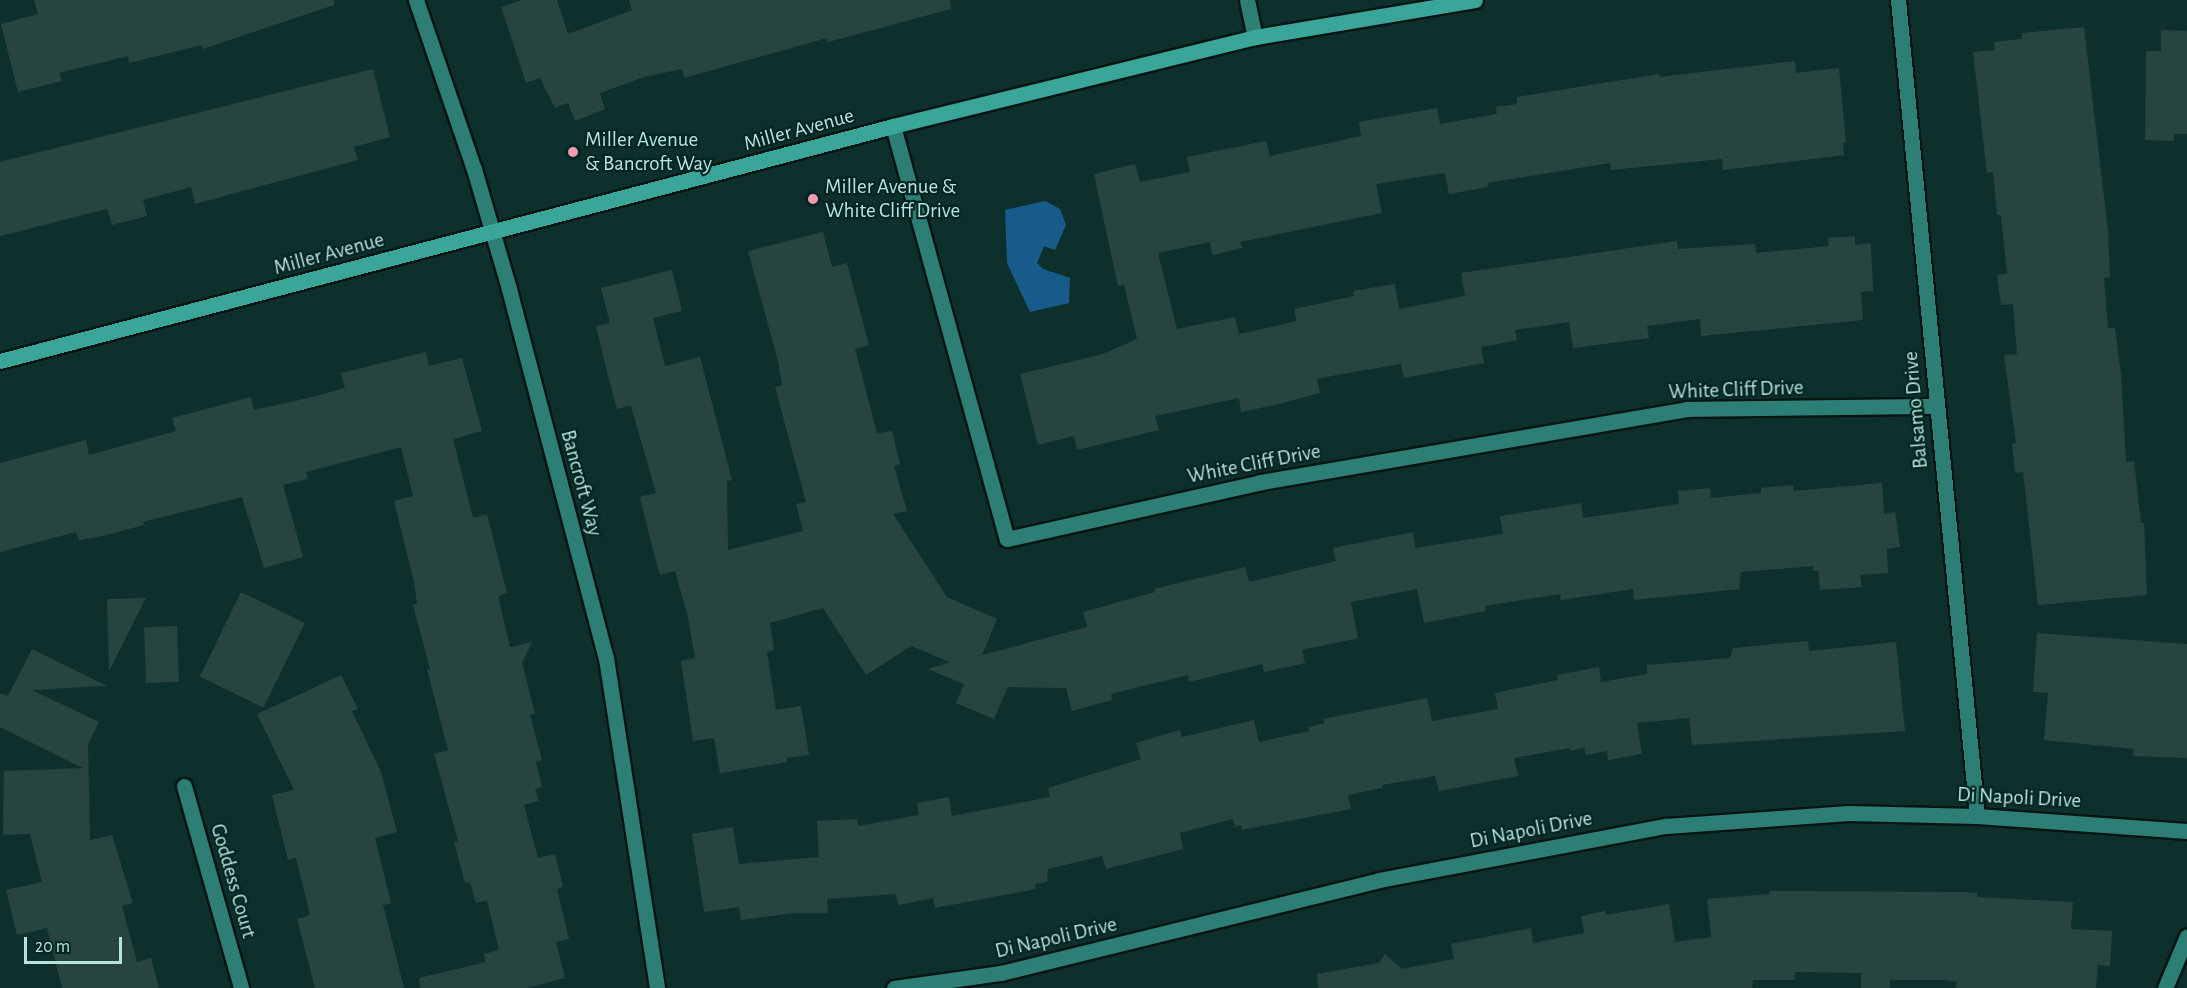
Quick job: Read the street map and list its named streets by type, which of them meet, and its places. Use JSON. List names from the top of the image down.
{
  "streets": {
    "main road": ["Miller Avenue"],
    "street": [
      "White Cliff Drive",
      "Balsamo Drive",
      "Bancroft Way",
      "Di Napoli Drive",
      "Goddess Court"
    ]
  },
  "crossings": [
    ["Miller Avenue", "White Cliff Drive"],
    ["Miller Avenue", "Bancroft Way"],
    ["White Cliff Drive", "Balsamo Drive"],
    ["Balsamo Drive", "Di Napoli Drive"]
  ],
  "places": ["Miller Avenue & Bancroft Way", "Miller Avenue & White Cliff Drive"],
  "scale_bar": "20 m"
}
